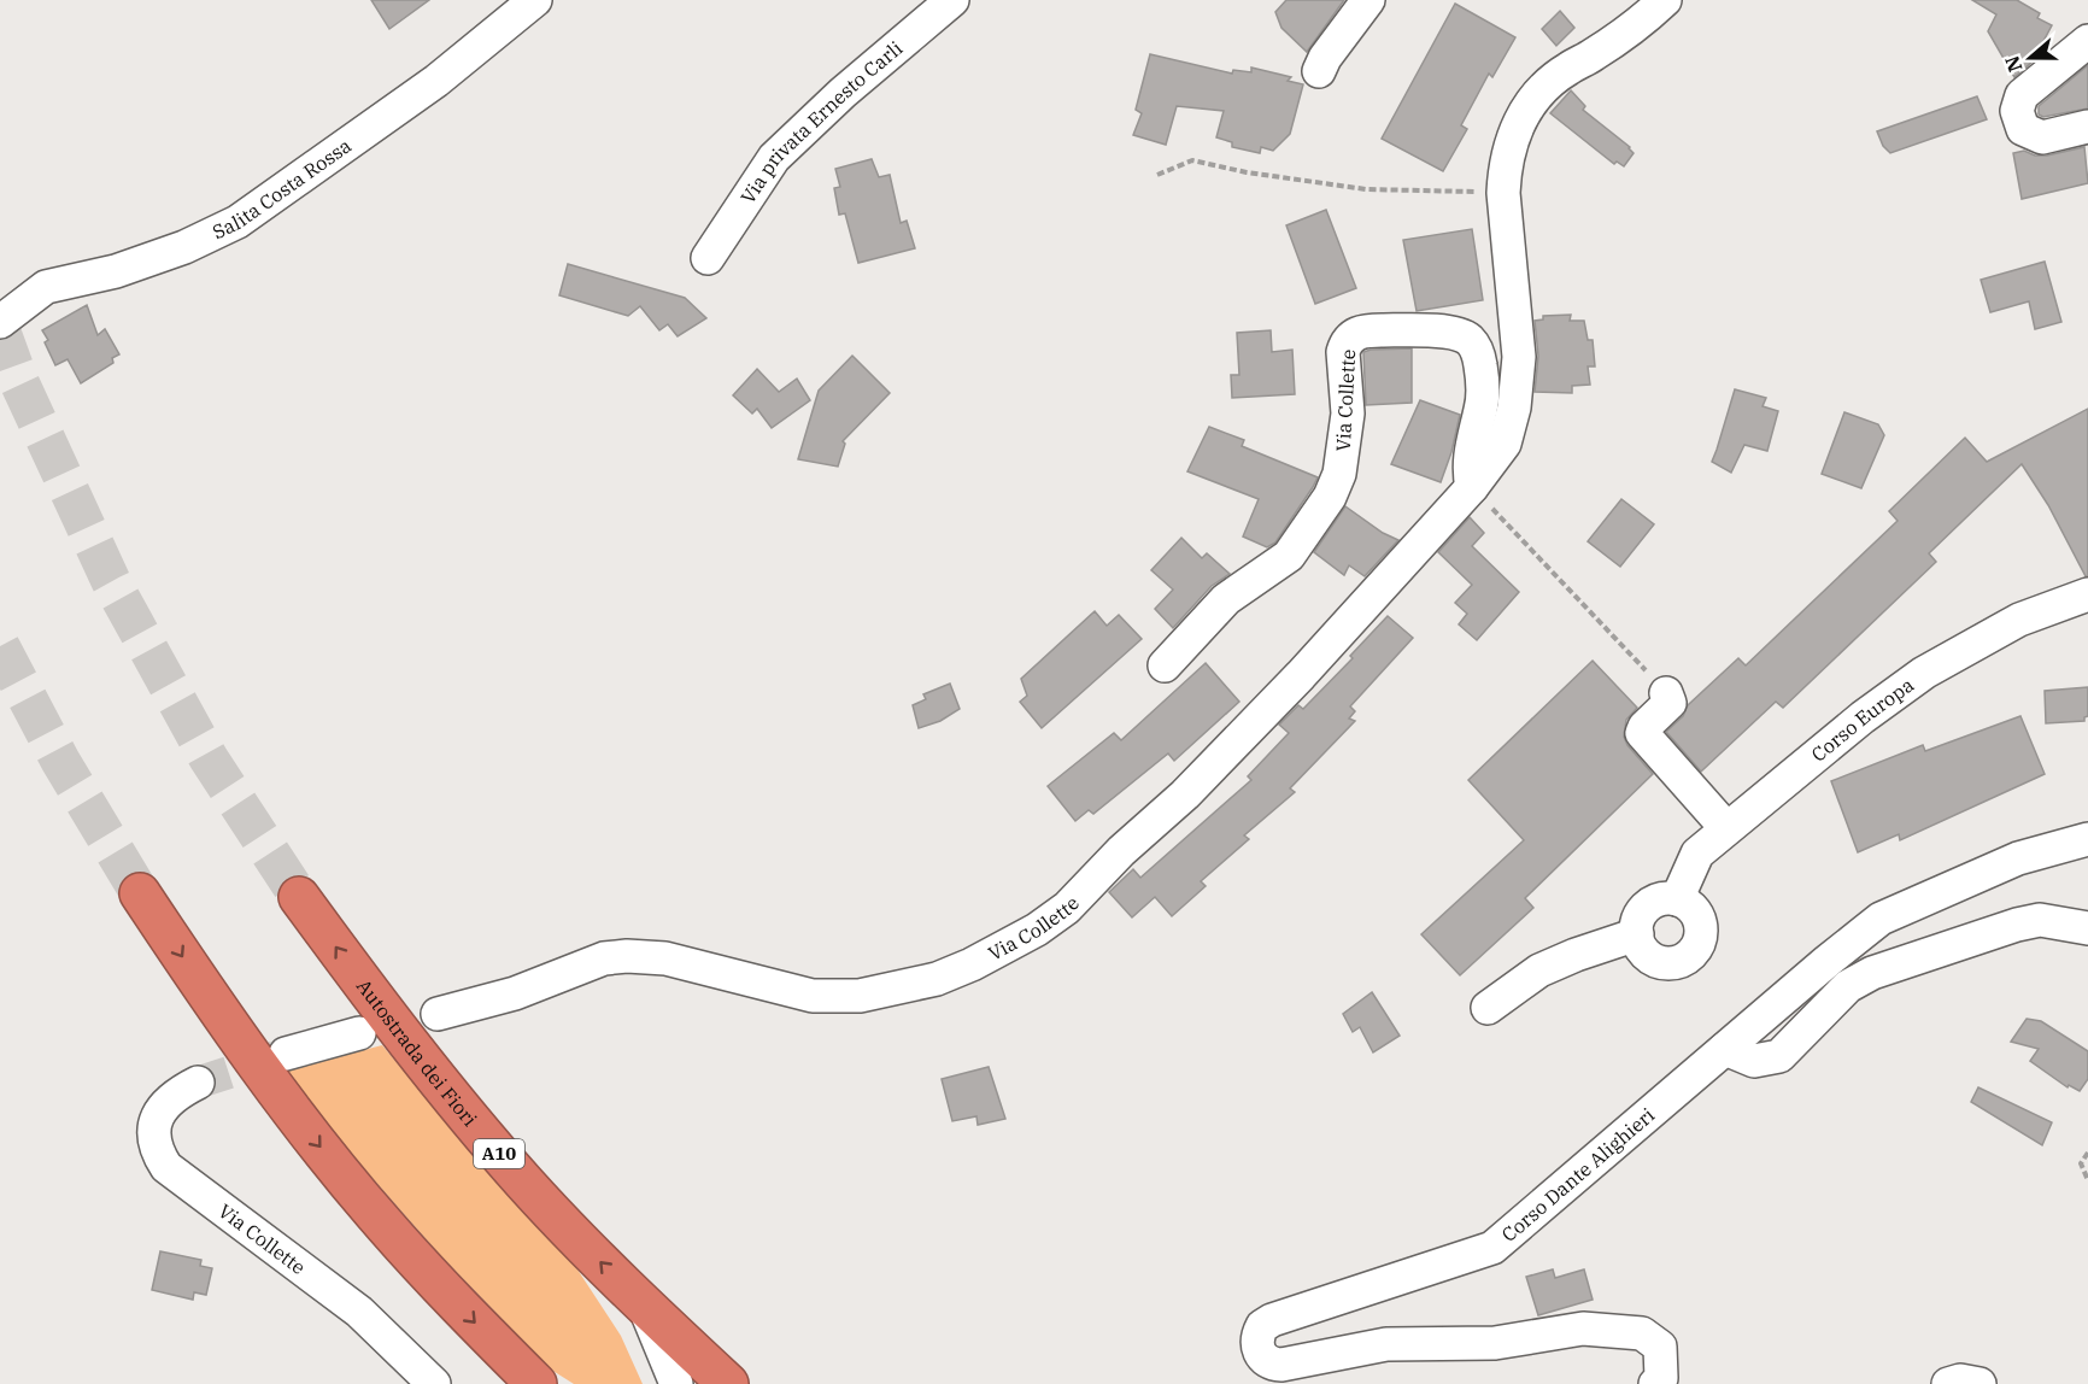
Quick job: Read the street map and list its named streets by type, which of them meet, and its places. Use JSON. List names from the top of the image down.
{
  "streets": {
    "highway": ["Autostrada dei Fiori", "A10"],
    "street": [
      "Via privata Ernesto Carli",
      "Salita Costa Rossa",
      "Via Collette",
      "Corso Europa",
      "Corso Dante Alighieri"
    ]
  },
  "north": "left"
}
